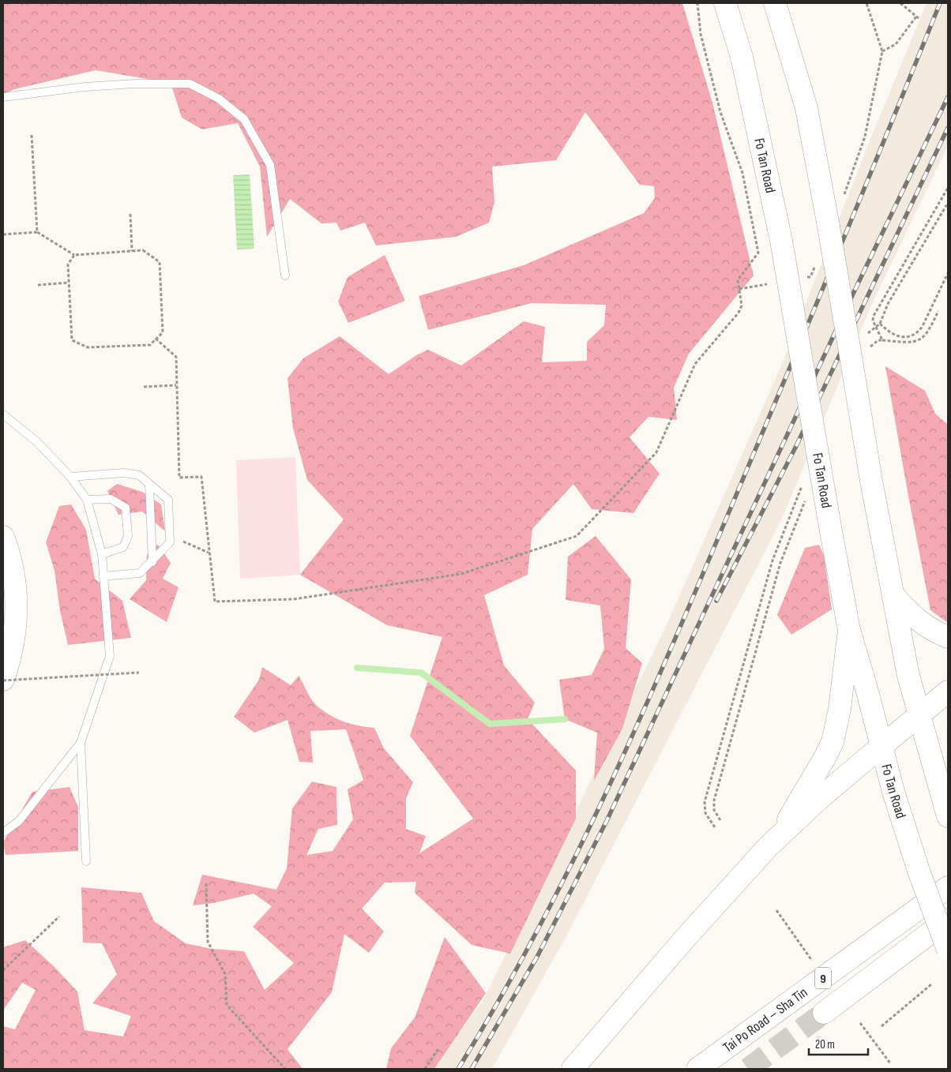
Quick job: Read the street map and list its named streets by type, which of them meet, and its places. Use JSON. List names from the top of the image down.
{
  "streets": {
    "main road": ["Fo Tan Road", "9", "Tai Po Road – Sha Tin"]
  },
  "scale_bar": "20 m"
}
